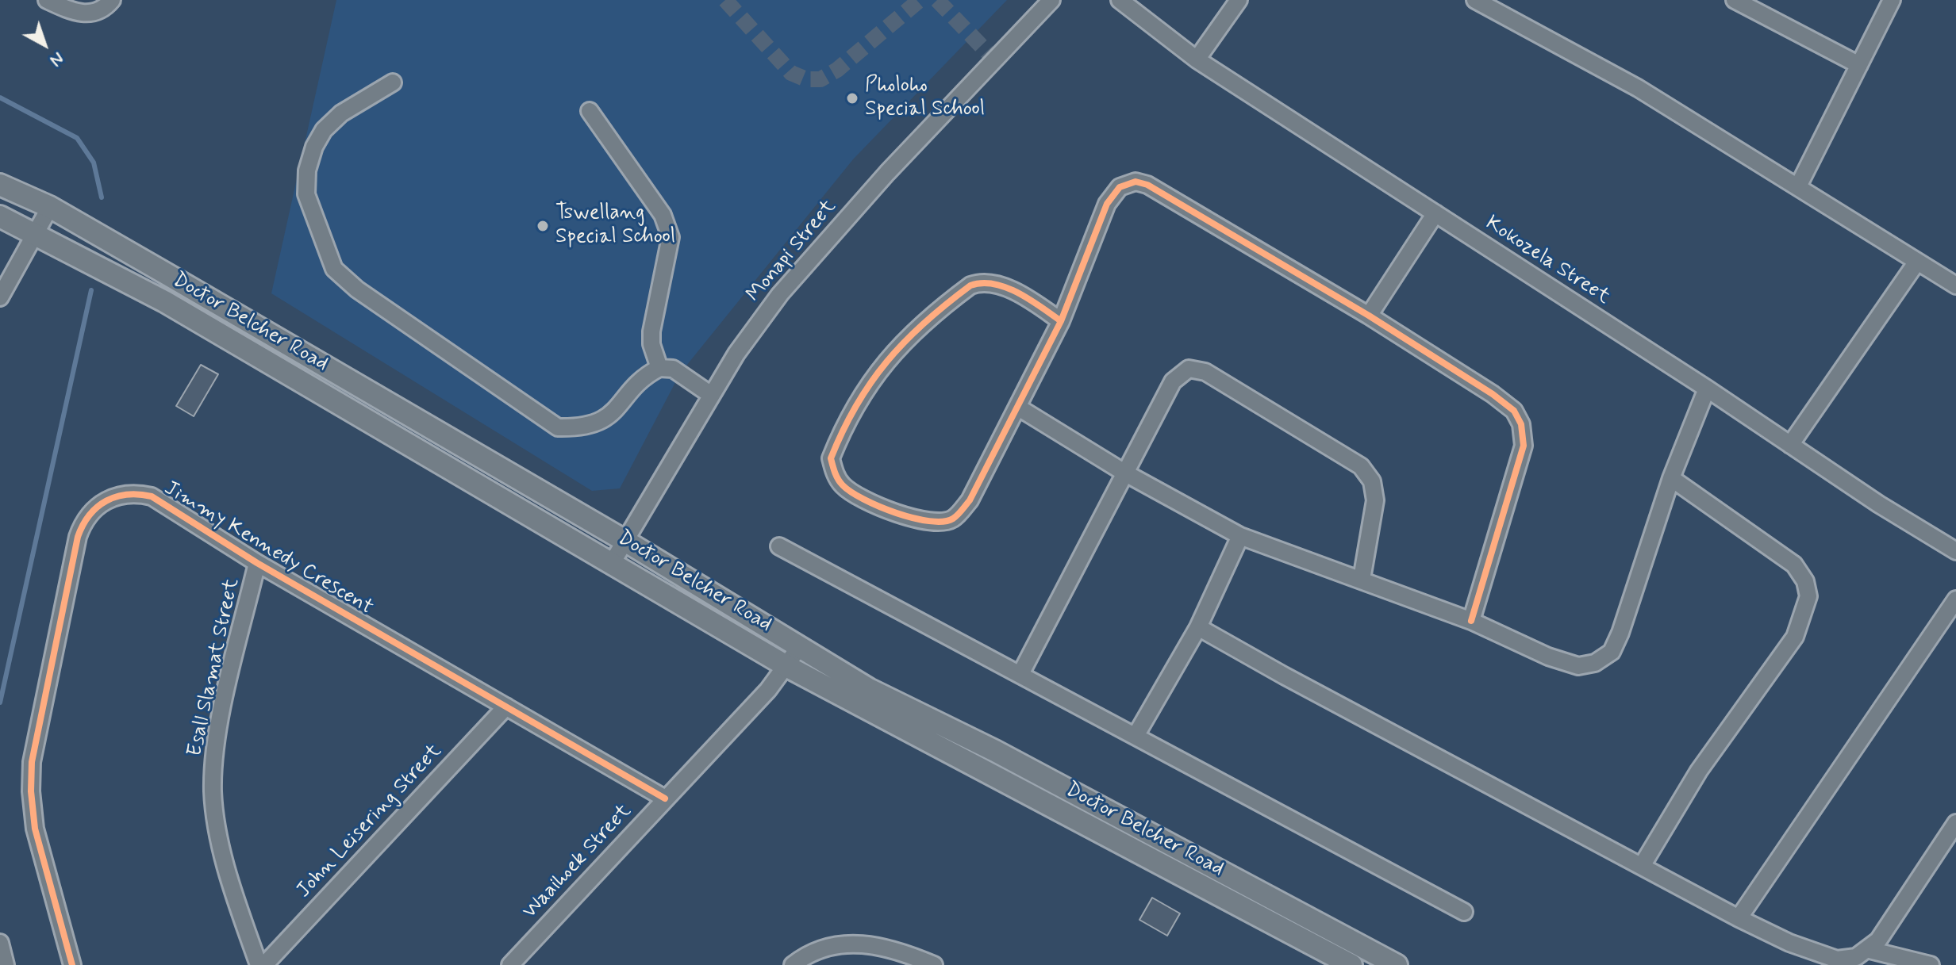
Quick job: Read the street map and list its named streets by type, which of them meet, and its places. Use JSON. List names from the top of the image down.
{
  "streets": {
    "main road": ["Doctor Belcher Road"],
    "street": [
      "Monapi Street",
      "Kokozela Street",
      "Jimmy Kennedy Crescent",
      "Esall Slamat Street",
      "John Leisering Street",
      "Waaihoek Street"
    ]
  },
  "crossings": [
    ["Monapi Street", "Doctor Belcher Road"],
    ["Doctor Belcher Road", "Waaihoek Street"],
    ["Jimmy Kennedy Crescent", "Esall Slamat Street"],
    ["Jimmy Kennedy Crescent", "John Leisering Street"],
    ["Jimmy Kennedy Crescent", "Waaihoek Street"]
  ],
  "places": ["Pholoho Special School", "Tswellang Special School"],
  "north": "bottom right"
}
